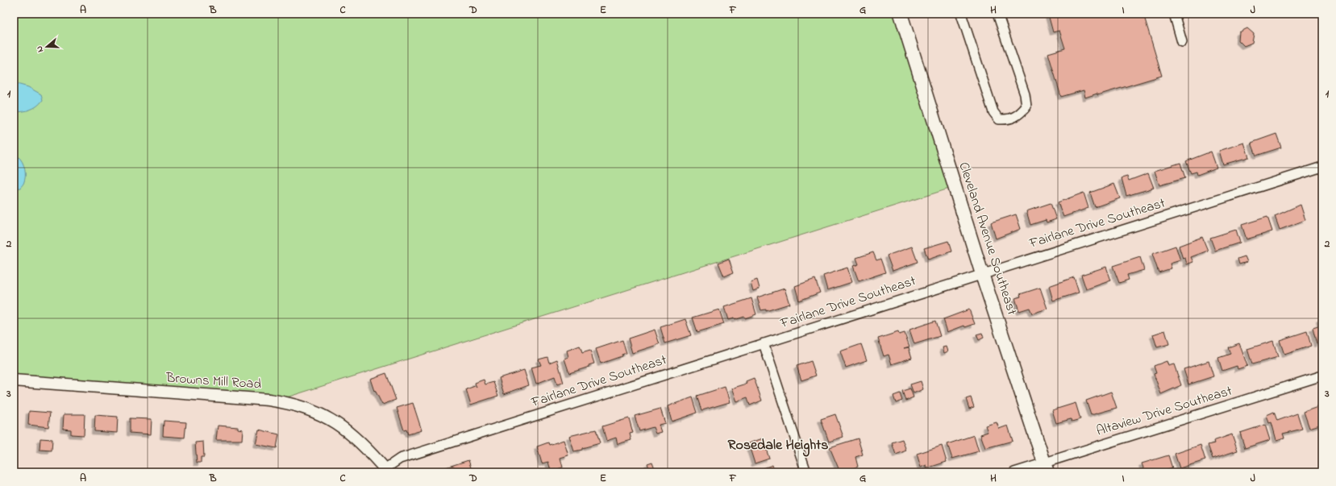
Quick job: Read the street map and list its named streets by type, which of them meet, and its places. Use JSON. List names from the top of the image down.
{
  "streets": {
    "main road": ["Cleveland Avenue Southeast"],
    "street": ["Fairlane Drive Southeast", "Browns Mill Road", "Altaview Drive Southeast"]
  },
  "crossings": [
    ["Fairlane Drive Southeast", "Cleveland Avenue Southeast"],
    ["Fairlane Drive Southeast", "Browns Mill Road"],
    ["Cleveland Avenue Southeast", "Altaview Drive Southeast"]
  ],
  "districts": ["Rosedale Heights"],
  "north": "left",
  "grid": {
    "columns": [
      "A",
      "B",
      "C",
      "D",
      "E",
      "F",
      "G",
      "H",
      "I",
      "J"
    ],
    "rows": ["1", "2", "3"]
  }
}
